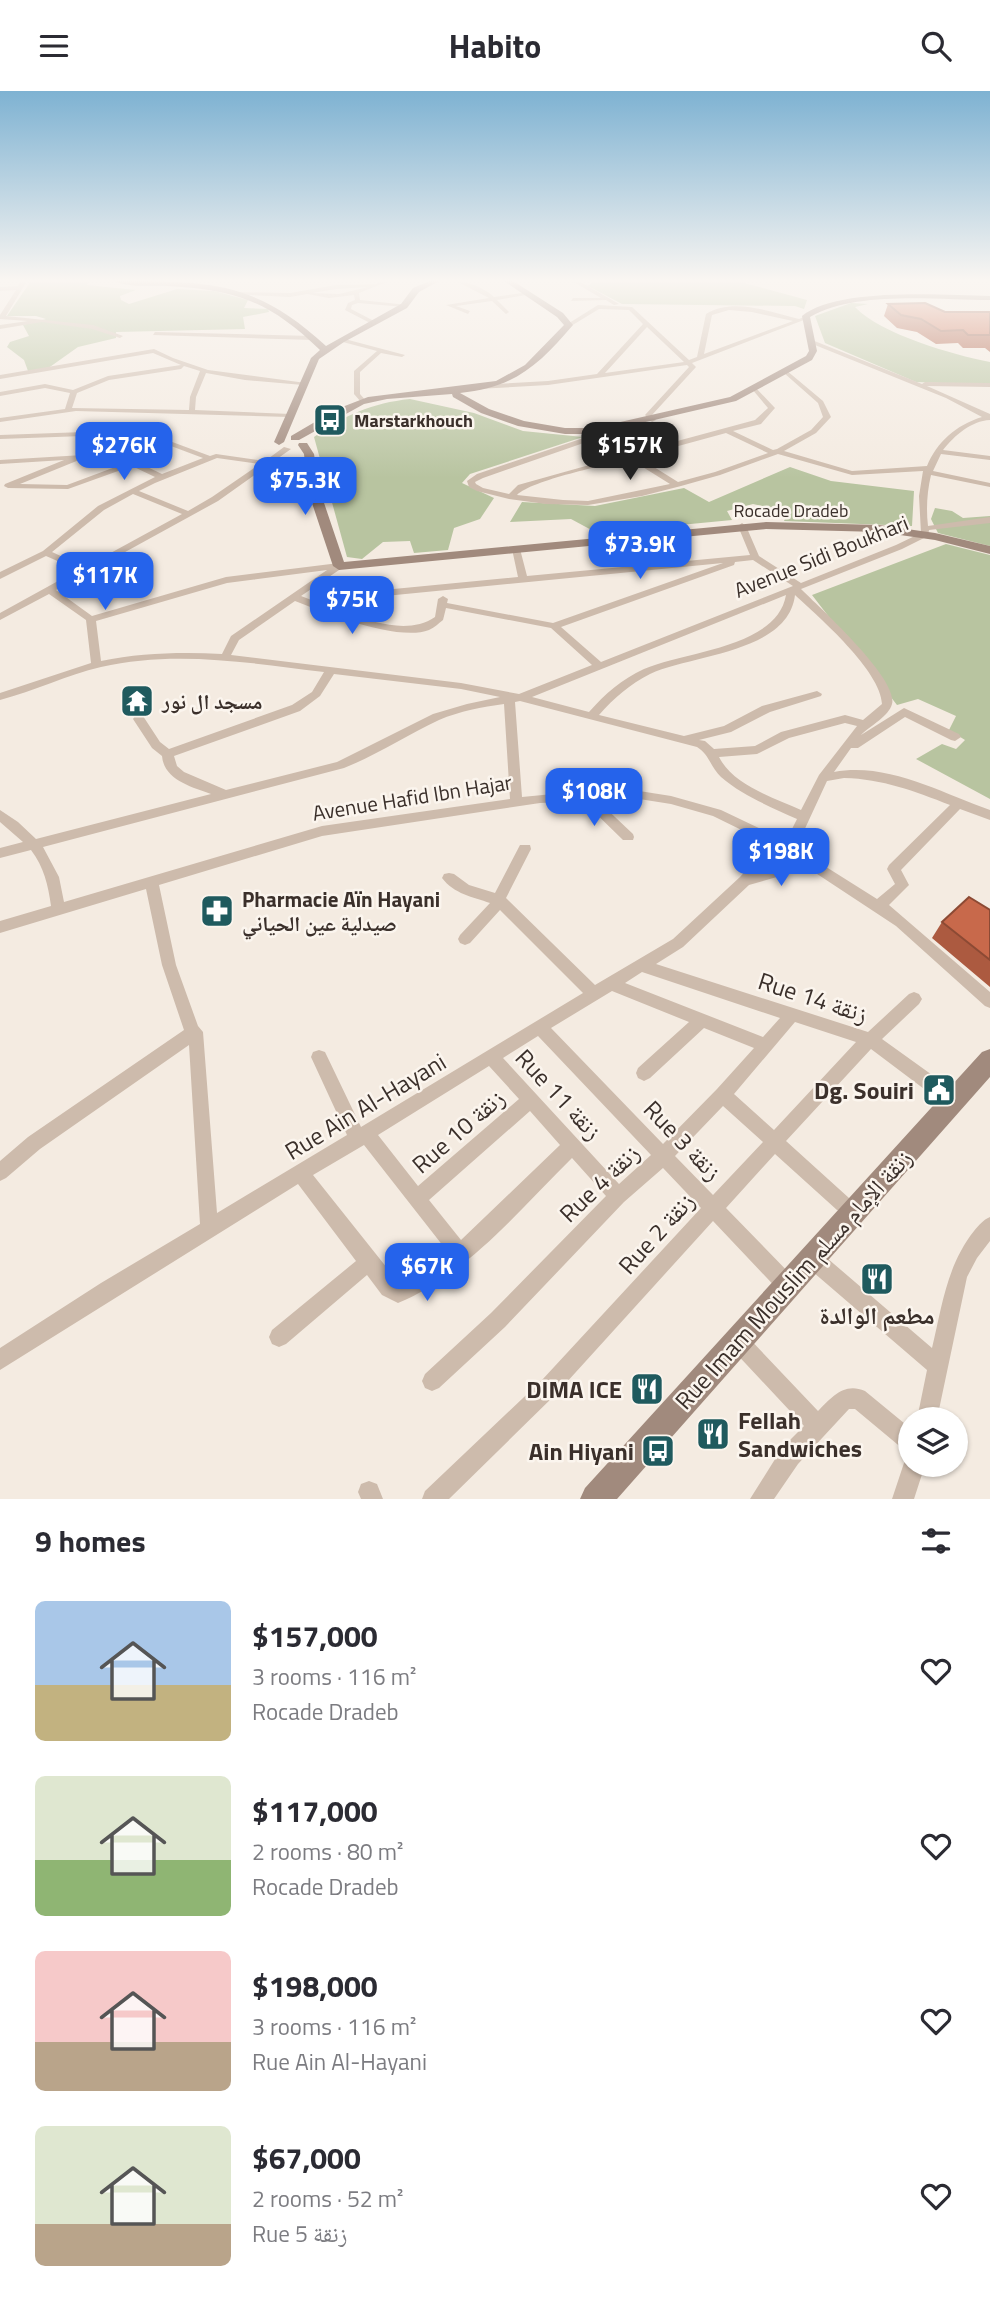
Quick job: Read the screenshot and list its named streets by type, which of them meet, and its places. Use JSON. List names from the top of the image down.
{
  "streets": {
    "street": [
      "Rocade Dradeb",
      "Avenue Sidi Boukhari",
      "Avenue Hafid Ibn Hajar",
      "Rue 14 زنقة",
      "Rue 11 زنقة",
      "Rue Ain Al-Hayani",
      "Rue 10 زنقة",
      "Rue 3 زنقة",
      "Rue 4 زنقة",
      "Rue 2 زنقة",
      "Rue Imam Mouslim زنقة الإمام مسلم"
    ]
  },
  "crossings": [
    ["Rocade Dradeb", "Avenue Sidi Boukhari"],
    ["Avenue Hafid Ibn Hajar", "Rue Ain Al-Hayani"],
    ["Rue 14 زنقة", "Rue Ain Al-Hayani"],
    ["Rue 14 زنقة", "Rue 4 زنقة"],
    ["Rue 14 زنقة", "Rue 2 زنقة"],
    ["Rue 14 زنقة", "Rue Imam Mouslim زنقة الإمام مسلم"],
    ["Rue 11 زنقة", "Rue Ain Al-Hayani"],
    ["Rue 11 زنقة", "Rue 10 زنقة"],
    ["Rue 11 زنقة", "Rue 4 زنقة"],
    ["Rue Ain Al-Hayani", "Rue 3 زنقة"],
    ["Rue 3 زنقة", "Rue 4 زنقة"],
    ["Rue 3 زنقة", "Rue 2 زنقة"],
    ["Rue 3 زنقة", "Rue Imam Mouslim زنقة الإمام مسلم"]
  ],
  "places": {
    "bus stop": ["Marstarkhouch", "Ain Hiyani"],
    "temple": ["مسجد ال نور"],
    "pharmacy": ["Pharmacie Aïn Hayani صيدلية عين الحياني"],
    "public building": ["Dg. Souiri"],
    "restaurant": ["مطعم الوالدة", "DIMA ICE", "Fellah Sandwiches"]
  },
  "page": {
    "header": "Habito",
    "price": [
      "$276K",
      "$157K",
      "$75.3K",
      "$73.9K",
      "$117K",
      "$75K",
      "$108K",
      "$198K",
      "$67K"
    ],
    "heading": "9 homes",
    "list": [
      {
        "name": "$157,000",
        "note": "3 rooms · 116 m² · Rocade Dradeb"
      },
      {
        "name": "$117,000",
        "note": "2 rooms · 80 m² · Rocade Dradeb"
      },
      {
        "name": "$198,000",
        "note": "3 rooms · 116 m² · Rue Ain Al-Hayani"
      },
      {
        "name": "$67,000",
        "note": "2 rooms · 52 m² · Rue 5 زنقة"
      }
    ]
  }
}
